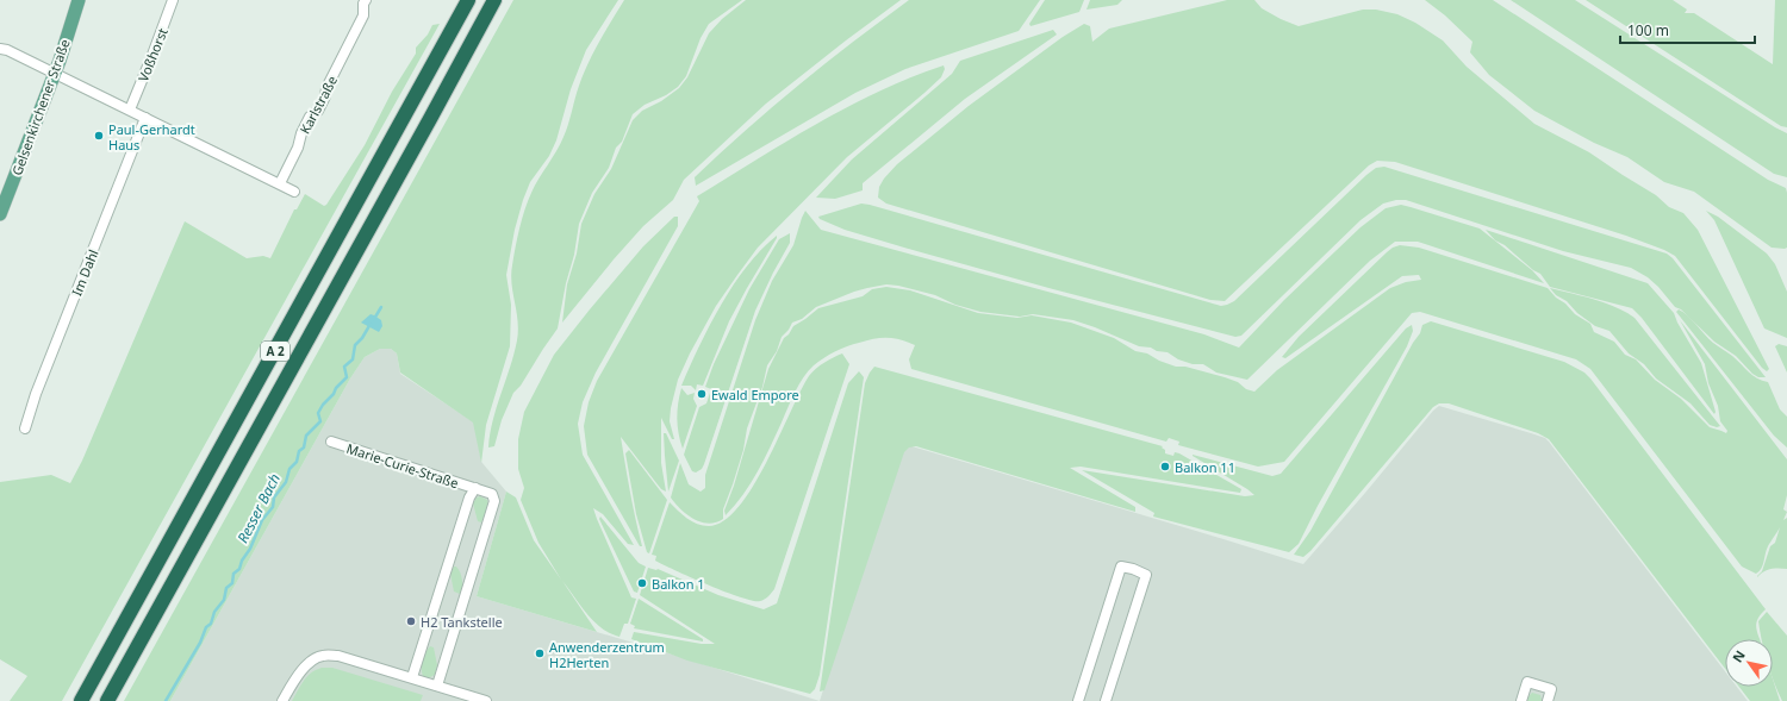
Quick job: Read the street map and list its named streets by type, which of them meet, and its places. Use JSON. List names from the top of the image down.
{
  "streets": {
    "highway": ["A 2"],
    "main road": ["Gelsenkirchener Straße"],
    "street": [
      "Voßhorst",
      "Karlstraße",
      "Im Dahl",
      "Marie-Curie-Straße"
    ]
  },
  "water": ["Resser Bach"],
  "places": [
    "Paul-Gerhardt Haus",
    "Ewald Empore",
    "Balkon 11",
    "Balkon 1",
    "H2 Tankstelle",
    "Anwenderzentrum H2Herten"
  ],
  "scale_bar": "100 m",
  "north": "top left"
}
